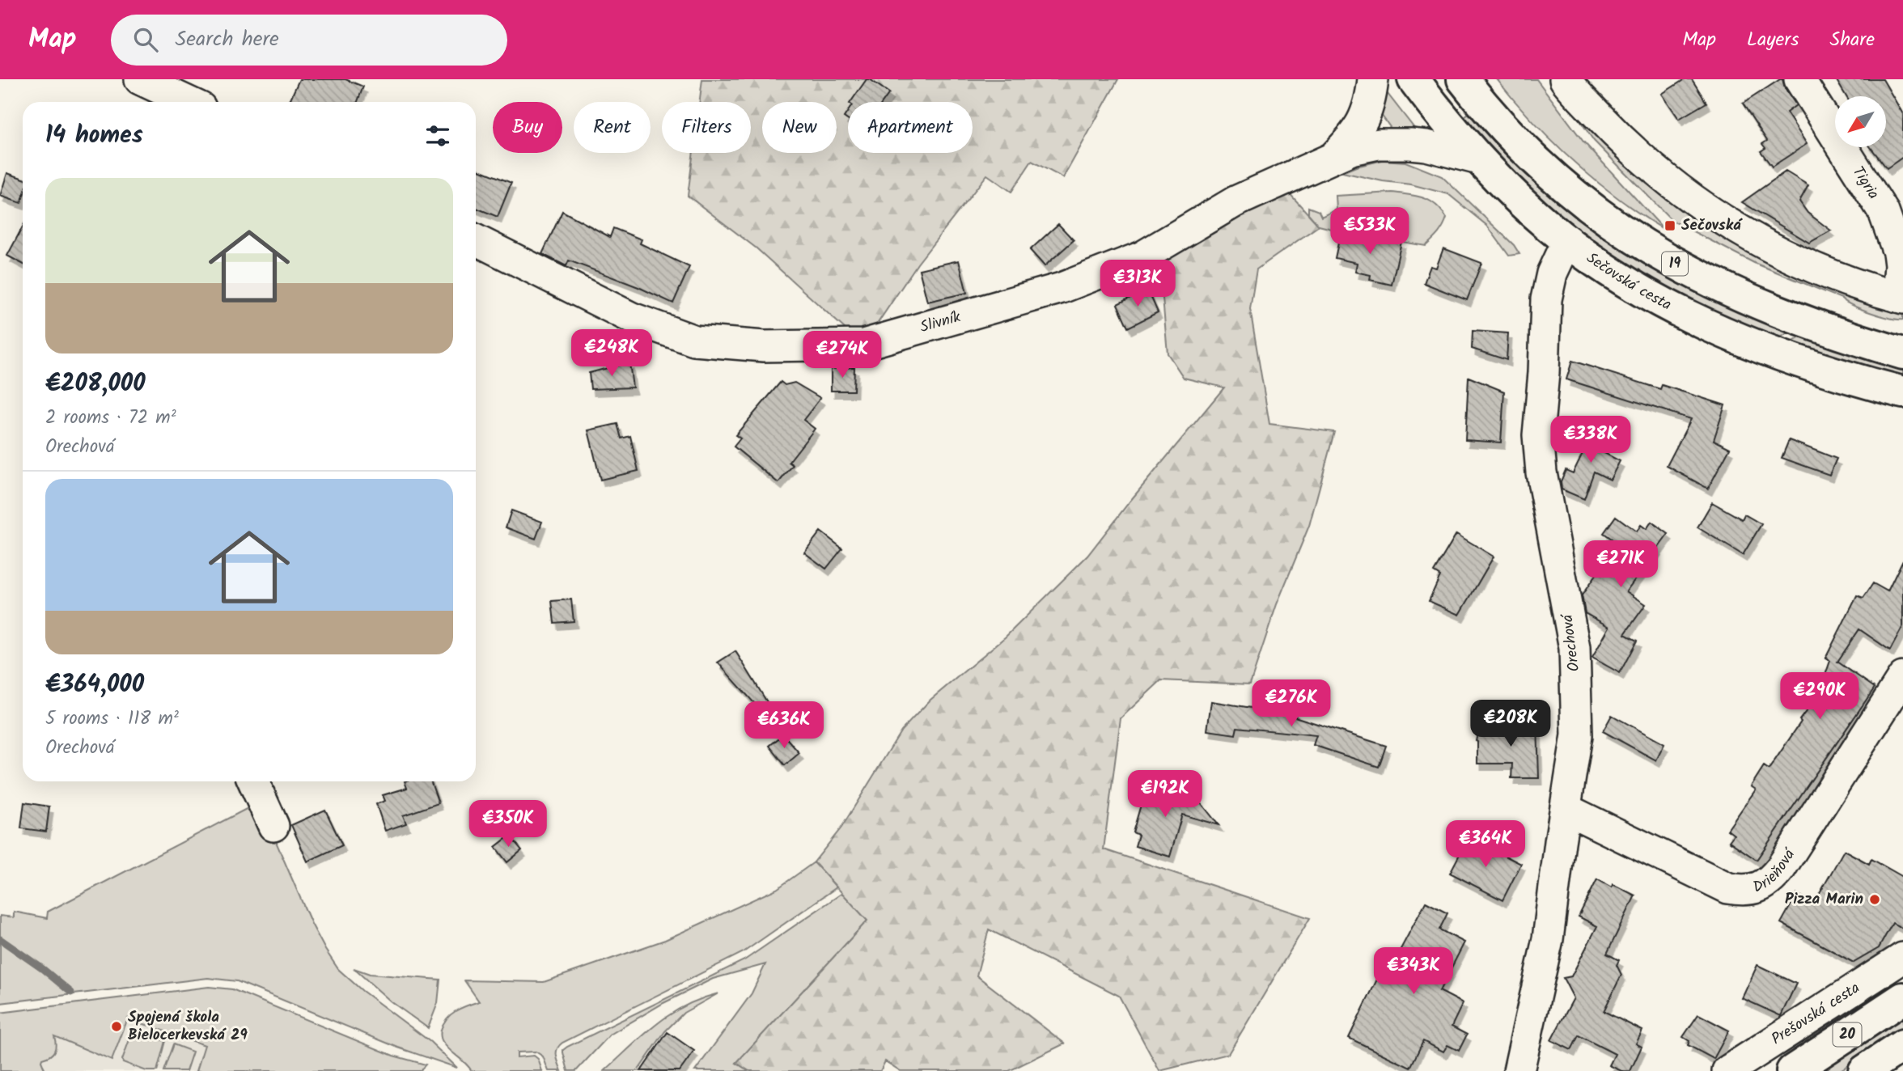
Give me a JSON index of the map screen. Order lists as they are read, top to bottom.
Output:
{
  "streets": {
    "main road": ["19", "Sečovská cesta", "20"],
    "street": [
      "Tigria",
      "Slivník",
      "Orechová",
      "Drieňová",
      "Prešovská cesta"
    ]
  },
  "crossings": [
    ["Sečovská cesta", "Slivník"],
    ["Sečovská cesta", "Orechová"],
    ["Orechová", "Drieňová"]
  ],
  "places": {
    "transit": ["Sečovská"],
    "other": ["Pizza Marin", "Spojená škola Bielocerkevská 29"]
  },
  "north": "bottom left",
  "page": {
    "header": "Map",
    "search": "Search here",
    "nav": ["Map", "Layers", "Share"],
    "chip": [
      "Buy",
      "Rent",
      "Filters",
      "New",
      "Apartment"
    ],
    "heading": "14 homes",
    "list": [
      {
        "name": "€208,000",
        "note": "2 rooms · 72 m² · Orechová"
      },
      {
        "name": "€364,000",
        "note": "5 rooms · 118 m² · Orechová"
      }
    ],
    "price": [
      "€533K",
      "€313K",
      "€248K",
      "€274K",
      "€338K",
      "€271K",
      "€290K",
      "€276K",
      "€208K",
      "€636K",
      "€192K",
      "€350K",
      "€364K",
      "€343K"
    ]
  }
}
